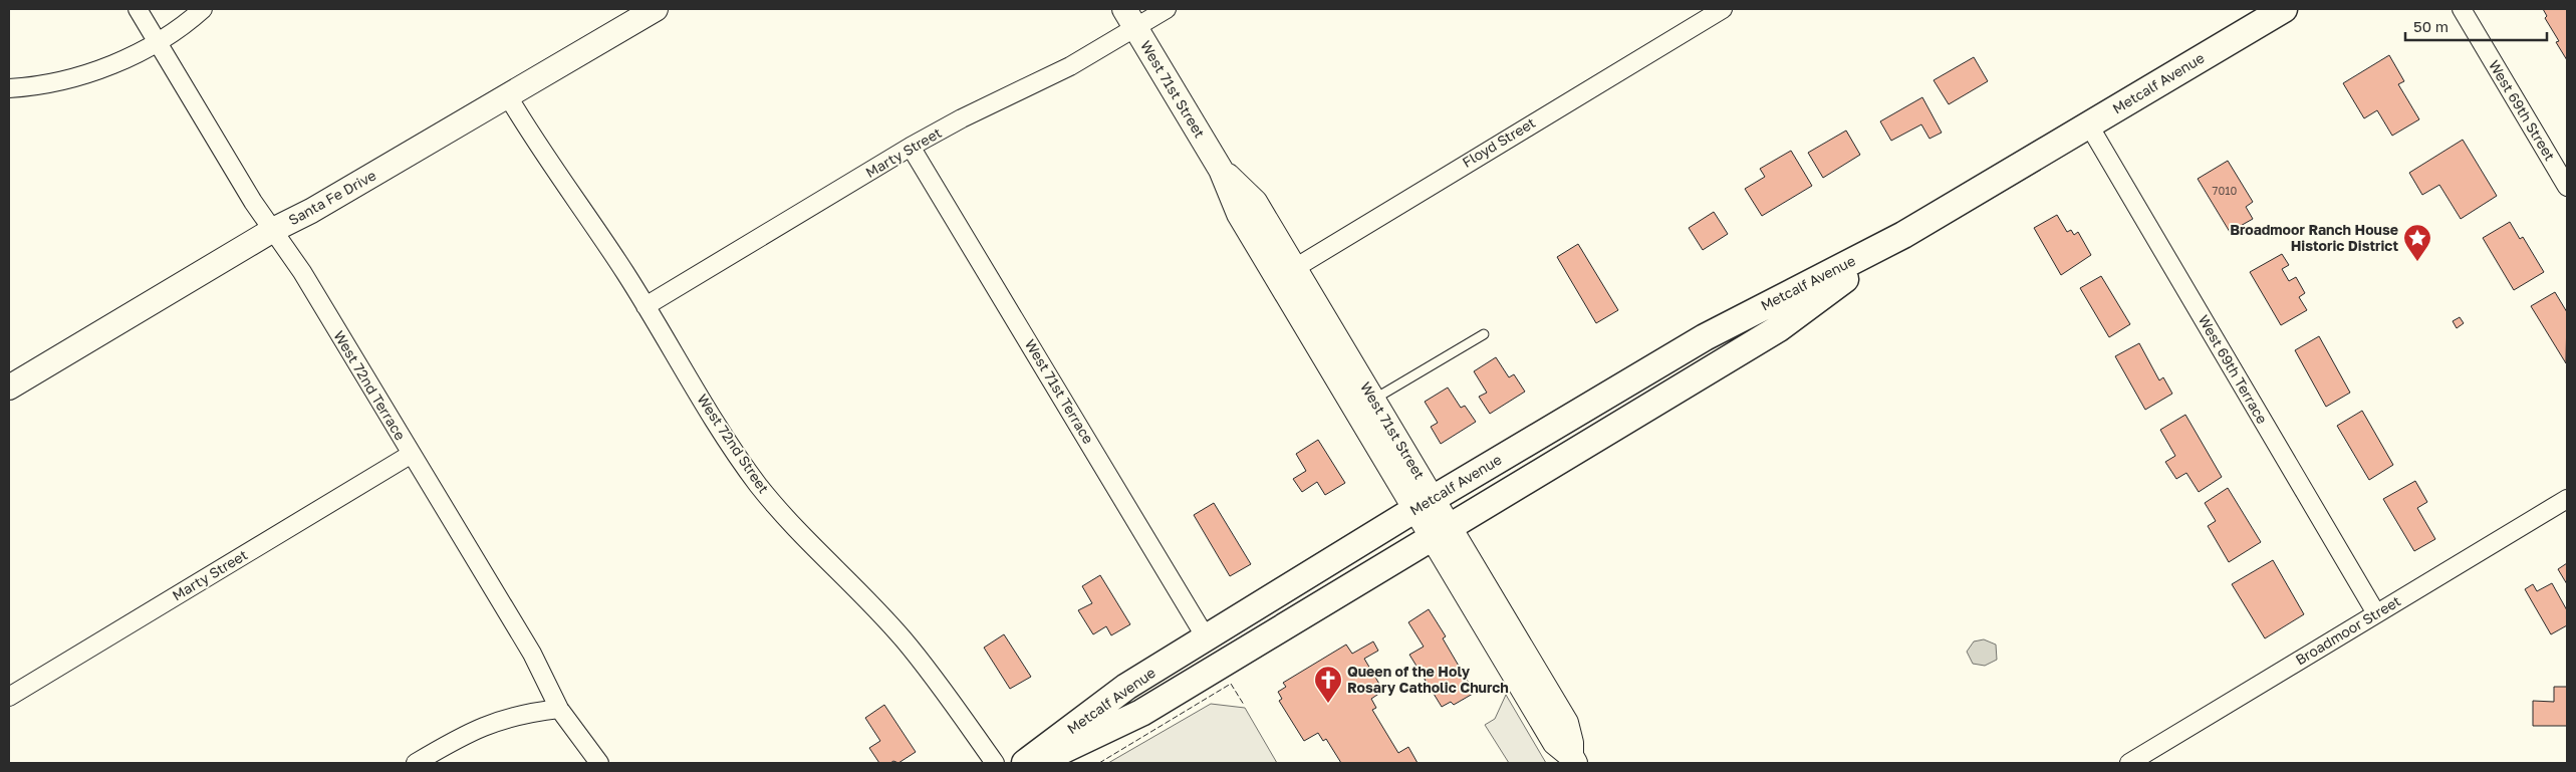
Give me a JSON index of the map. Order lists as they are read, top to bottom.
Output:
{
  "streets": {
    "main road": ["Metcalf Avenue"],
    "street": [
      "West 71st Street",
      "West 69th Street",
      "Floyd Street",
      "Marty Street",
      "Santa Fe Drive",
      "West 69th Terrace",
      "West 72nd Terrace",
      "West 71st Terrace",
      "West 72nd Street",
      "Broadmoor Street"
    ]
  },
  "crossings": [
    ["Metcalf Avenue", "West 71st Street"],
    ["Metcalf Avenue", "West 69th Terrace"],
    ["Metcalf Avenue", "West 71st Terrace"],
    ["West 71st Street", "Floyd Street"],
    ["West 71st Street", "Marty Street"],
    ["Marty Street", "West 72nd Terrace"],
    ["Marty Street", "West 71st Terrace"],
    ["Marty Street", "West 72nd Street"],
    ["Santa Fe Drive", "West 72nd Terrace"],
    ["Santa Fe Drive", "West 72nd Street"],
    ["West 69th Terrace", "Broadmoor Street"]
  ],
  "places": {
    "place": ["Broadmoor Ranch House Historic District"],
    "church": ["Queen of the Holy Rosary Catholic Church"]
  },
  "house_numbers": ["7010"],
  "scale_bar": "50 m"
}
